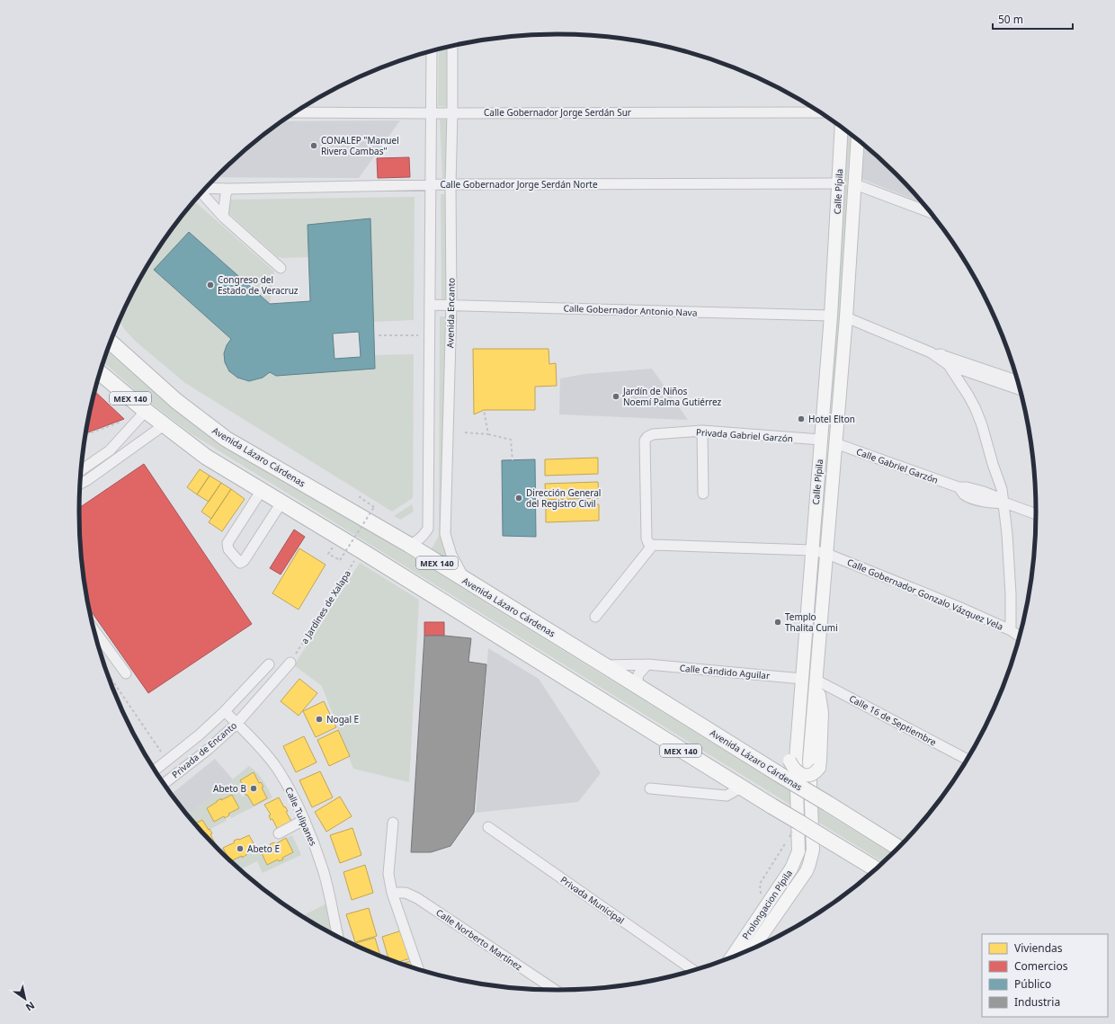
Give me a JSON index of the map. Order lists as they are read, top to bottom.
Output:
{
  "streets": {
    "highway": ["MEX 140", "Avenida Lázaro Cárdenas"],
    "main road": ["Calle Pípila", "Prolongacion Pípila"],
    "street": [
      "Calle Gobernador Jorge Serdán Sur",
      "Calle Gobernador Jorge Serdán Norte",
      "Calle Gobernador Antonio Nava",
      "Avenida Encanto",
      "Privada Gabriel Garzón",
      "Calle Gabriel Garzón",
      "Calle Gobernador Gonzalo Vázquez Vela",
      "Calle Cándido Aguilar",
      "Calle 16 de Septiembre",
      "Privada de Encanto",
      "Calle Tulipanes",
      "Privada Municipal",
      "Calle Norberto Martínez"
    ],
    "path": ["a Jardines de Xalapa"]
  },
  "crossings": [
    ["Calle Gobernador Jorge Serdán Sur", "Avenida Encanto"],
    ["Calle Gobernador Jorge Serdán Norte", "Calle Pípila"],
    ["Calle Gobernador Jorge Serdán Norte", "Avenida Encanto"],
    ["Calle Pípila", "Calle Gobernador Antonio Nava"],
    ["Calle Pípila", "Privada Gabriel Garzón"],
    ["Calle Pípila", "Calle Gabriel Garzón"],
    ["Calle Pípila", "Calle Gobernador Gonzalo Vázquez Vela"],
    ["Calle Pípila", "Calle Cándido Aguilar"],
    ["Calle Pípila", "Calle 16 de Septiembre"],
    ["Calle Pípila", "Prolongacion Pípila"],
    ["Calle Gobernador Antonio Nava", "Avenida Encanto"],
    ["Avenida Encanto", "Avenida Lázaro Cárdenas"],
    ["MEX 140", "a Jardines de Xalapa"],
    ["Privada Gabriel Garzón", "Calle Gobernador Gonzalo Vázquez Vela"],
    ["Avenida Lázaro Cárdenas", "Calle Cándido Aguilar"],
    ["a Jardines de Xalapa", "Privada de Encanto"],
    ["Privada de Encanto", "Calle Tulipanes"]
  ],
  "places": [
    "CONALEP \"Manuel Rivera Cambas\"",
    "Congreso del Estado de Veracruz",
    "Jardín de Niños Noemí Palma Gutiérrez",
    "Hotel Elton",
    "Dirección General del Registro Civil",
    "Templo Thalita Cumi",
    "Nogal E",
    "Abeto B",
    "Abeto E"
  ],
  "legend": [
    "Viviendas",
    "Comercios",
    "Público",
    "Industria"
  ],
  "scale_bar": "50 m",
  "north": "bottom right"
}
